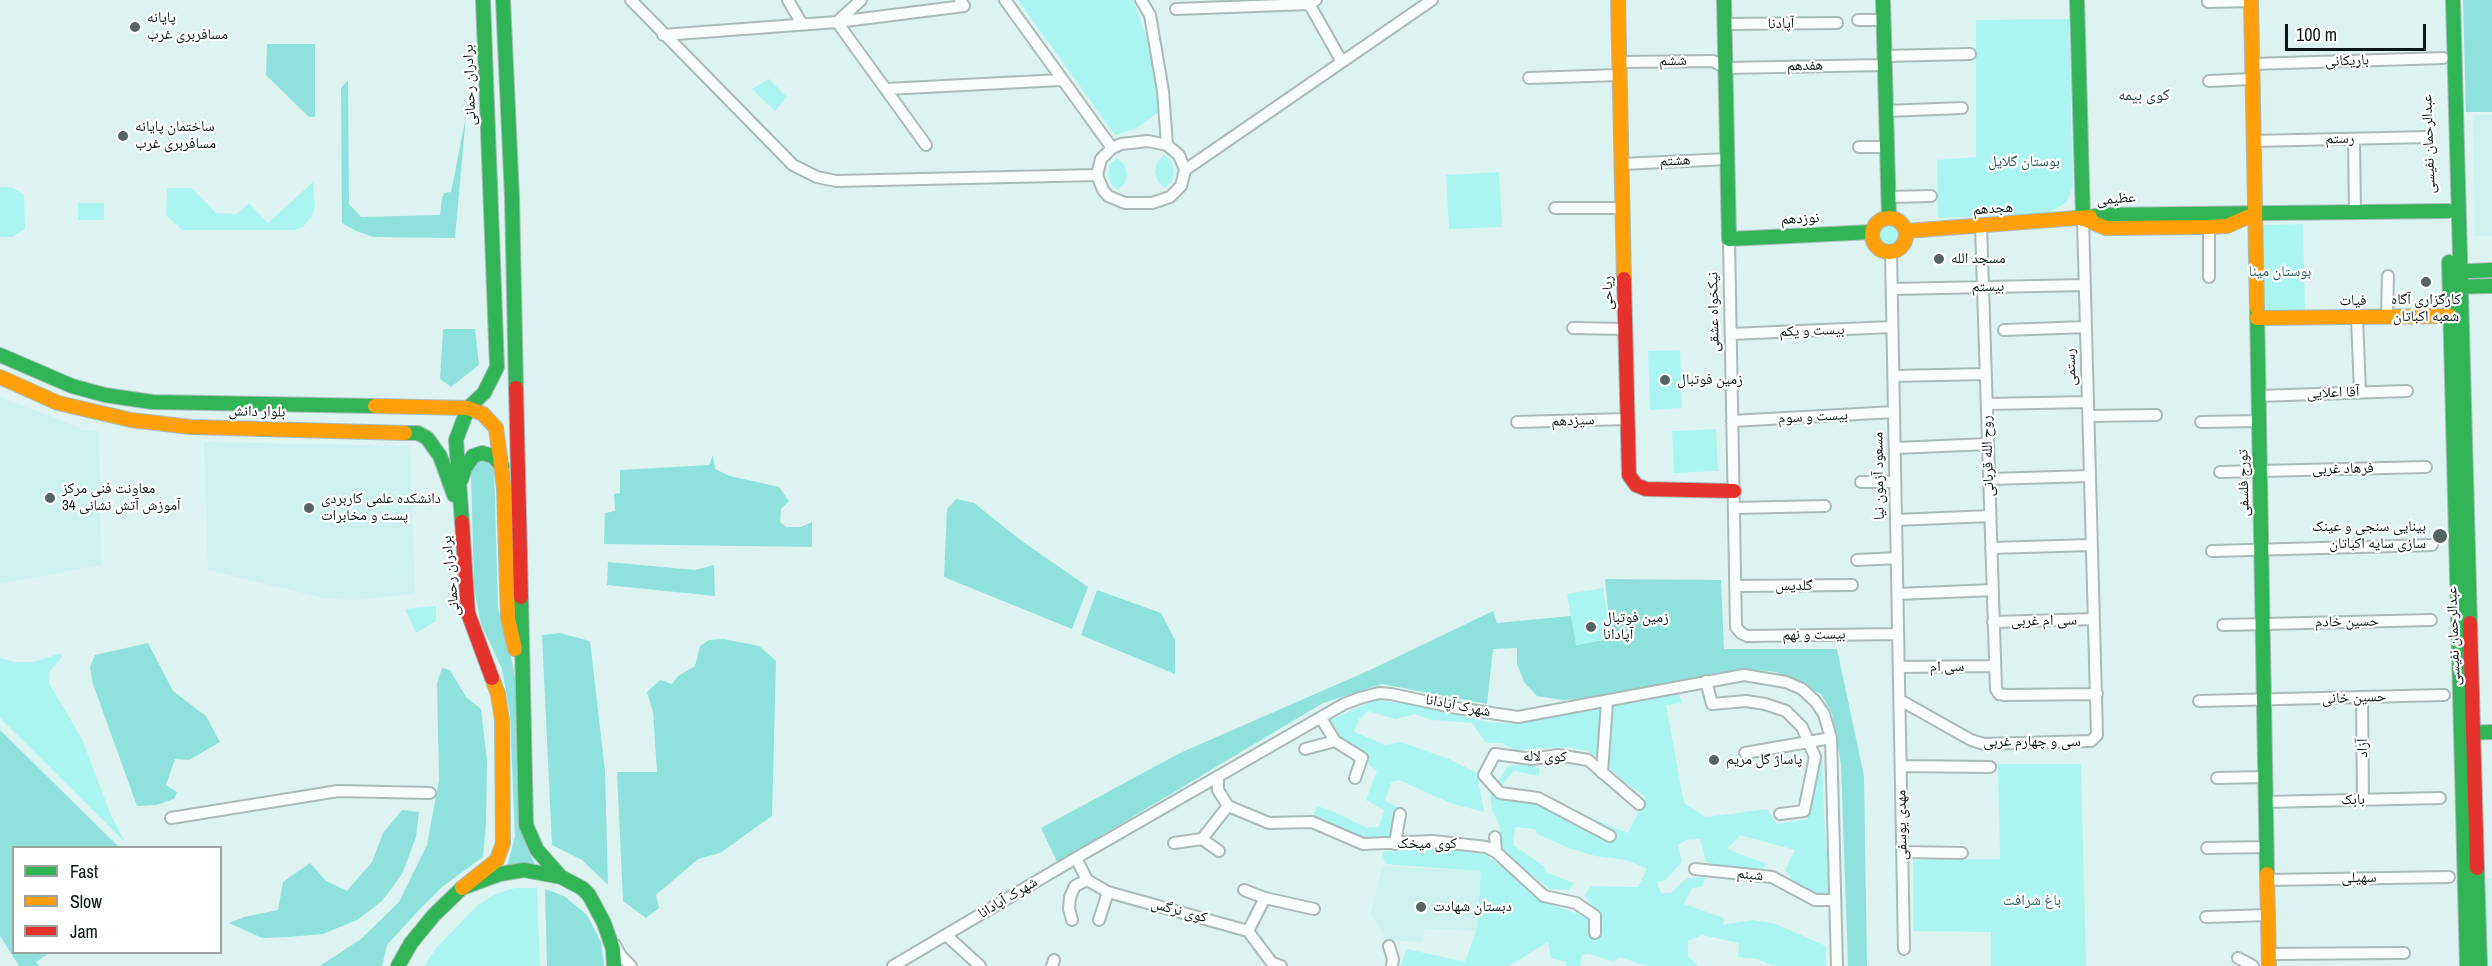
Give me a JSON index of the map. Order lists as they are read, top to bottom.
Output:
{
  "streets": {
    "main road": [
      "برادران رحمانی",
      "عبدالرحمان نفیسی",
      "عظیمی",
      "هجدهم",
      "نوزدهم",
      "ریاحی",
      "فیات",
      "نیکخواه عشقی",
      "رستمی",
      "بلوار دانش",
      "تورج فلسفی"
    ],
    "street": [
      "آپادنا",
      "ششم",
      "باریکانی",
      "هفدهم",
      "رستم",
      "هشتم",
      "بیستم",
      "بیست و یکم",
      "آقا اعلایی",
      "بیست و سوم",
      "سیزدهم",
      "روح الله قربانی",
      "فرهاد غربی",
      "مسعود آزمون نیا",
      "گلدیس",
      "سی ام غربی",
      "حسین خادم",
      "بیست و نهم",
      "سی ام",
      "حسین خانی",
      "شهرک آپادانا",
      "سی و چهارم غربی",
      "آزاد",
      "کوی لاله",
      "بابک",
      "مهدی یوسفی",
      "کوی میخک",
      "شبنم",
      "سهیلی",
      "کوی نرگس"
    ]
  },
  "crossings": [
    ["آپادنا", "نیکخواه عشقی"],
    ["ششم", "هفدهم"],
    ["ششم", "ریاحی"],
    ["ششم", "نیکخواه عشقی"],
    ["باریکانی", "عبدالرحمان نفیسی"],
    ["باریکانی", "تورج فلسفی"],
    ["هفدهم", "نیکخواه عشقی"],
    ["برادران رحمانی", "بلوار دانش"],
    ["رستم", "تورج فلسفی"],
    ["عبدالرحمان نفیسی", "عظیمی"],
    ["عبدالرحمان نفیسی", "فیات"],
    ["هشتم", "ریاحی"],
    ["هشتم", "نیکخواه عشقی"],
    ["عظیمی", "هجدهم"],
    ["عظیمی", "رستمی"],
    ["عظیمی", "تورج فلسفی"],
    ["هجدهم", "نوزدهم"],
    ["هجدهم", "رستمی"],
    ["هجدهم", "روح الله قربانی"],
    ["هجدهم", "مسعود آزمون نیا"],
    ["نوزدهم", "نیکخواه عشقی"],
    ["نوزدهم", "مسعود آزمون نیا"],
    ["بیستم", "رستمی"],
    ["بیستم", "روح الله قربانی"],
    ["بیستم", "مسعود آزمون نیا"],
    ["ریاحی", "نیکخواه عشقی"],
    ["ریاحی", "سیزدهم"],
    ["فیات", "تورج فلسفی"],
    ["نیکخواه عشقی", "بیست و یکم"],
    ["نیکخواه عشقی", "بیست و سوم"],
    ["نیکخواه عشقی", "گلدیس"],
    ["نیکخواه عشقی", "بیست و نهم"],
    ["بیست و یکم", "مسعود آزمون نیا"],
    ["رستمی", "روح الله قربانی"],
    ["رستمی", "سی ام غربی"],
    ["رستمی", "سی و چهارم غربی"],
    ["آقا اعلایی", "تورج فلسفی"],
    ["بیست و سوم", "مسعود آزمون نیا"],
    ["روح الله قربانی", "سی ام غربی"],
    ["روح الله قربانی", "سی ام"],
    ["فرهاد غربی", "تورج فلسفی"],
    ["مسعود آزمون نیا", "بیست و نهم"],
    ["مسعود آزمون نیا", "سی ام"],
    ["مسعود آزمون نیا", "سی و چهارم غربی"],
    ["مسعود آزمون نیا", "مهدی یوسفی"],
    ["تورج فلسفی", "حسین خادم"],
    ["تورج فلسفی", "حسین خانی"],
    ["تورج فلسفی", "بابک"],
    ["تورج فلسفی", "سهیلی"],
    ["حسین خانی", "آزاد"],
    ["شهرک آپادانا", "شبنم"],
    ["سی و چهارم غربی", "مهدی یوسفی"],
    ["آزاد", "بابک"]
  ],
  "districts": ["کوی بیمه"],
  "parks": ["بوستان گلایل", "بوستان مینا", "باغ شرافت"],
  "places": [
    "پایانه مسافربری غرب",
    "ساختمان پایانه مسافربری غرب",
    "مسجد الله",
    "کارگزاری آگاه شعبه اکباتان",
    "زمین فوتبال",
    "معاونت فنی مرکز آموزش آتش نشانی 34",
    "دانشکده علمی کاربردی پست و مخابرات",
    "بینایی سنجی و عینک سازی سایه اکباتان",
    "زمین فوتبال آپادانا",
    "پاساژ گل مریم",
    "دبستان شهادت"
  ],
  "legend": ["Fast", "Slow", "Jam"],
  "scale_bar": "100 m"
}
